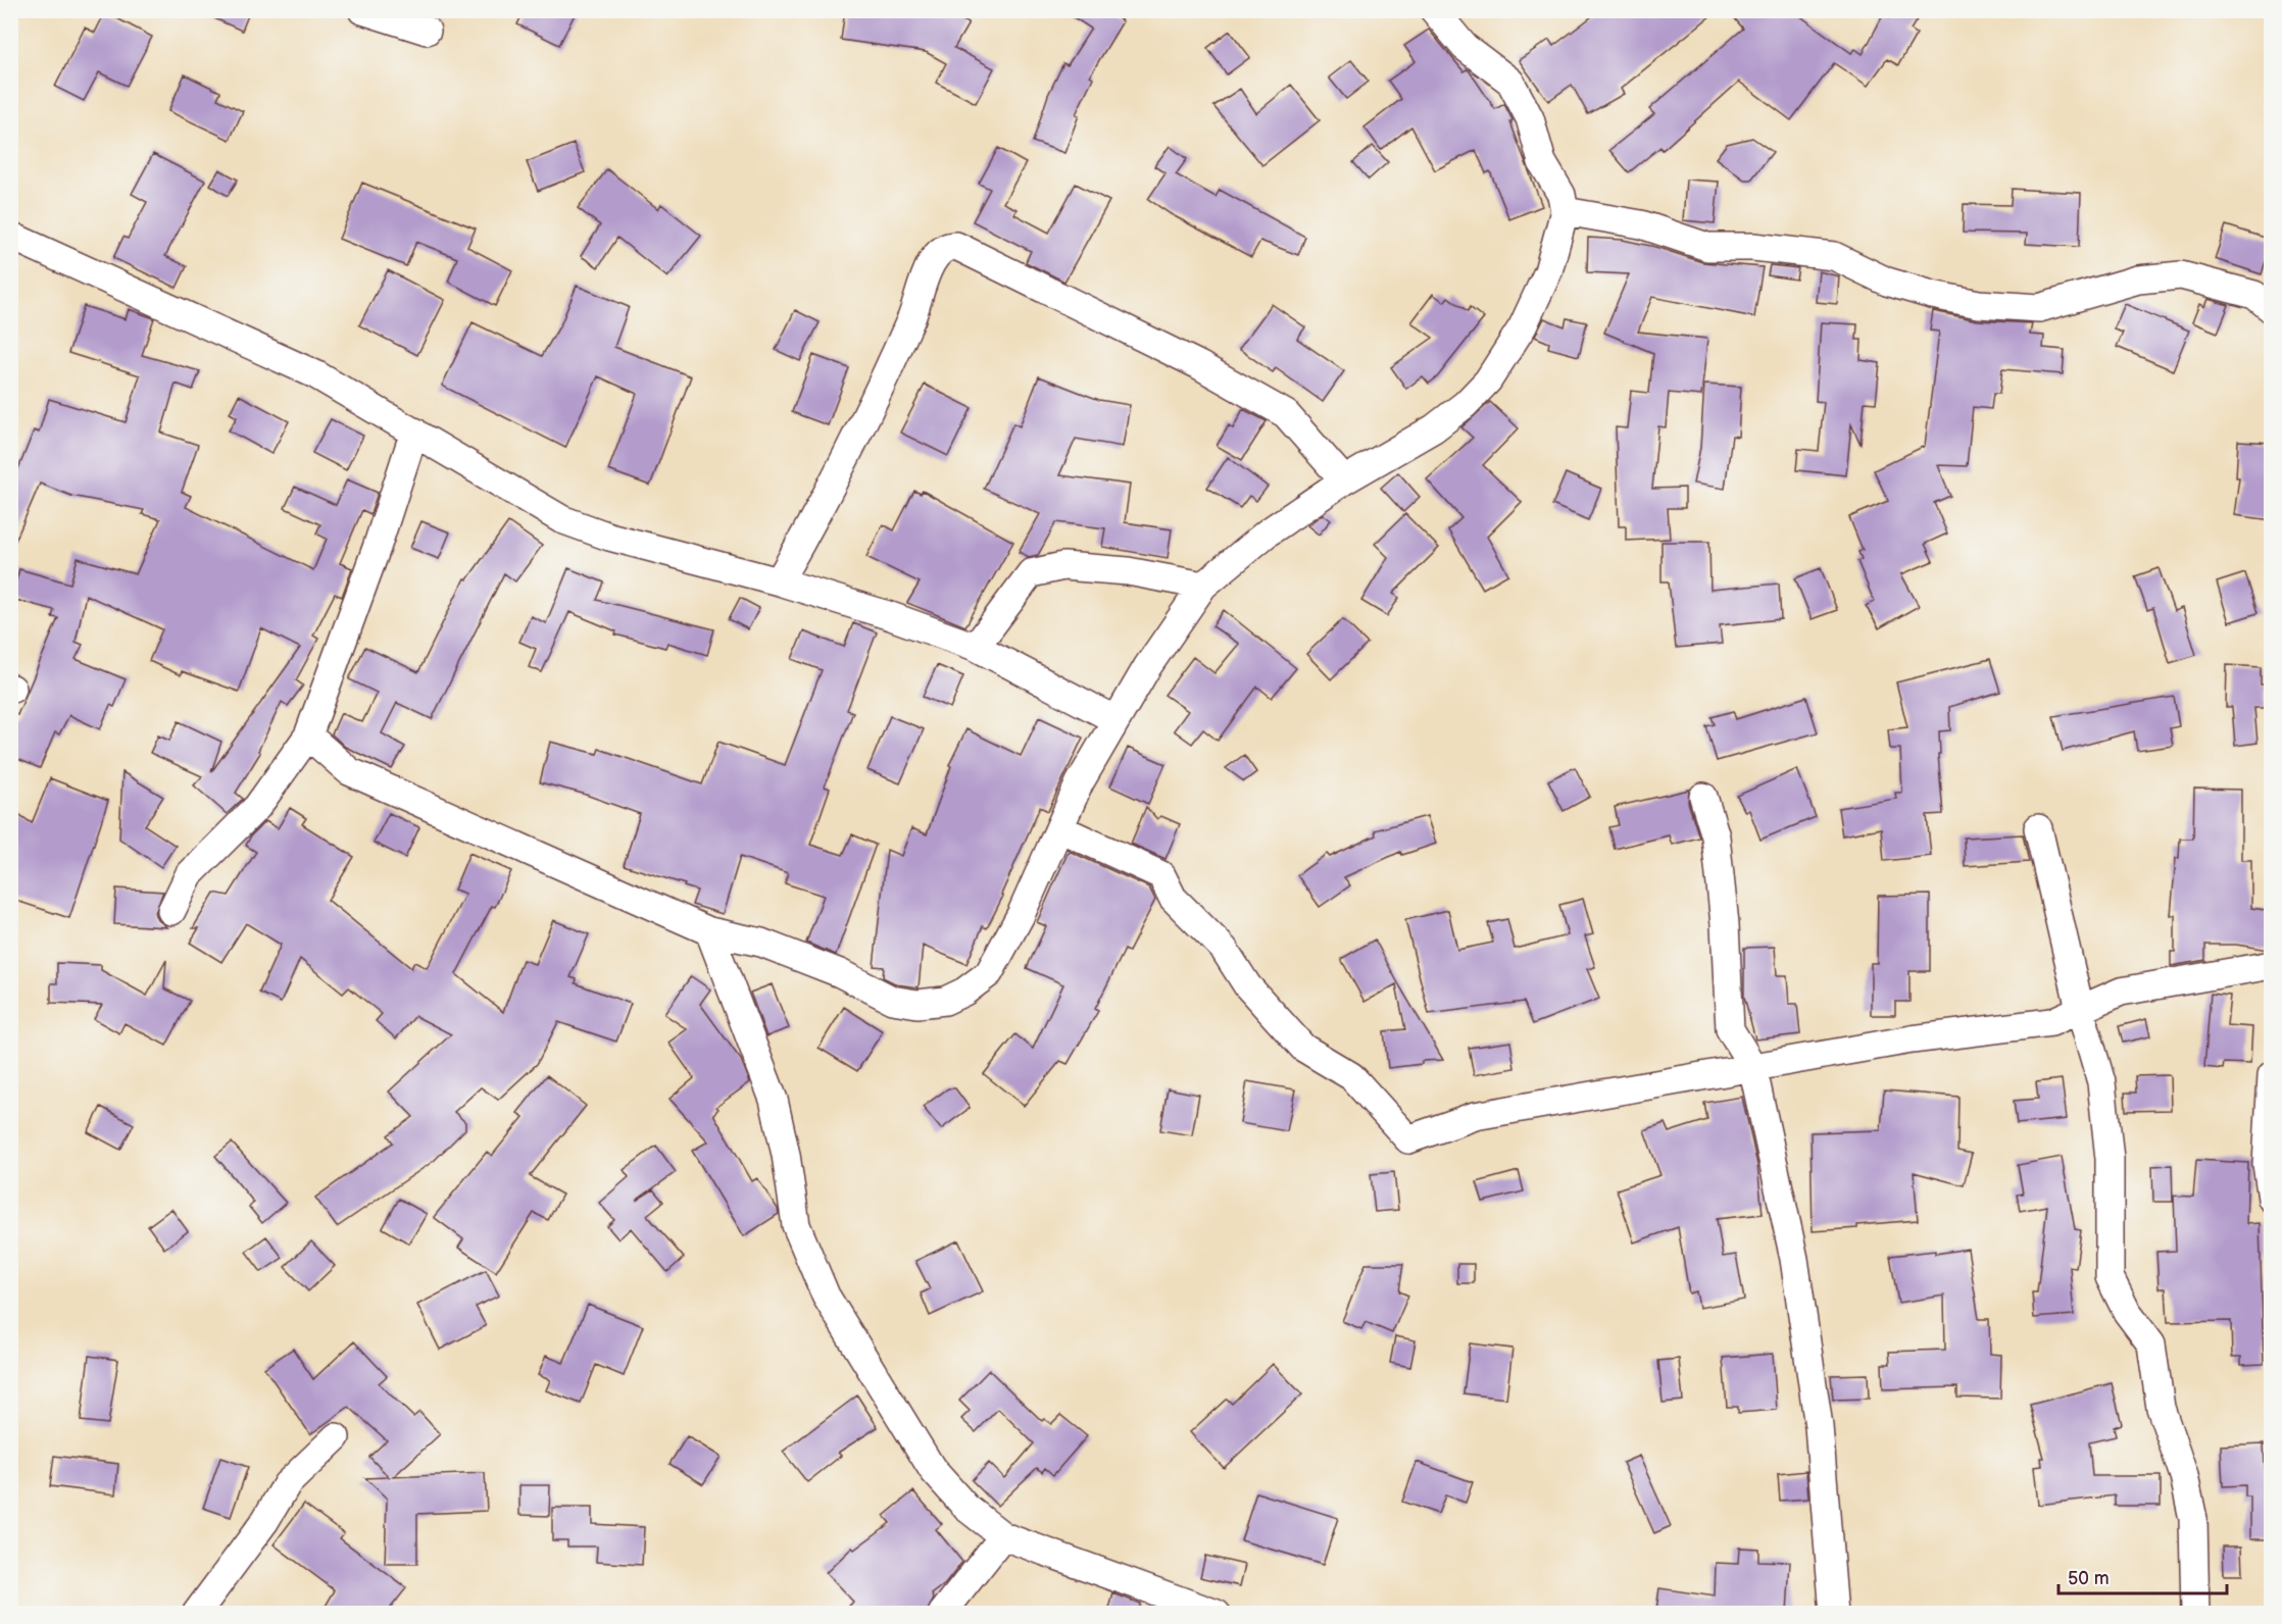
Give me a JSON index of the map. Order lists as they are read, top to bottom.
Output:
{
  "scale_bar": "50 m"
}
